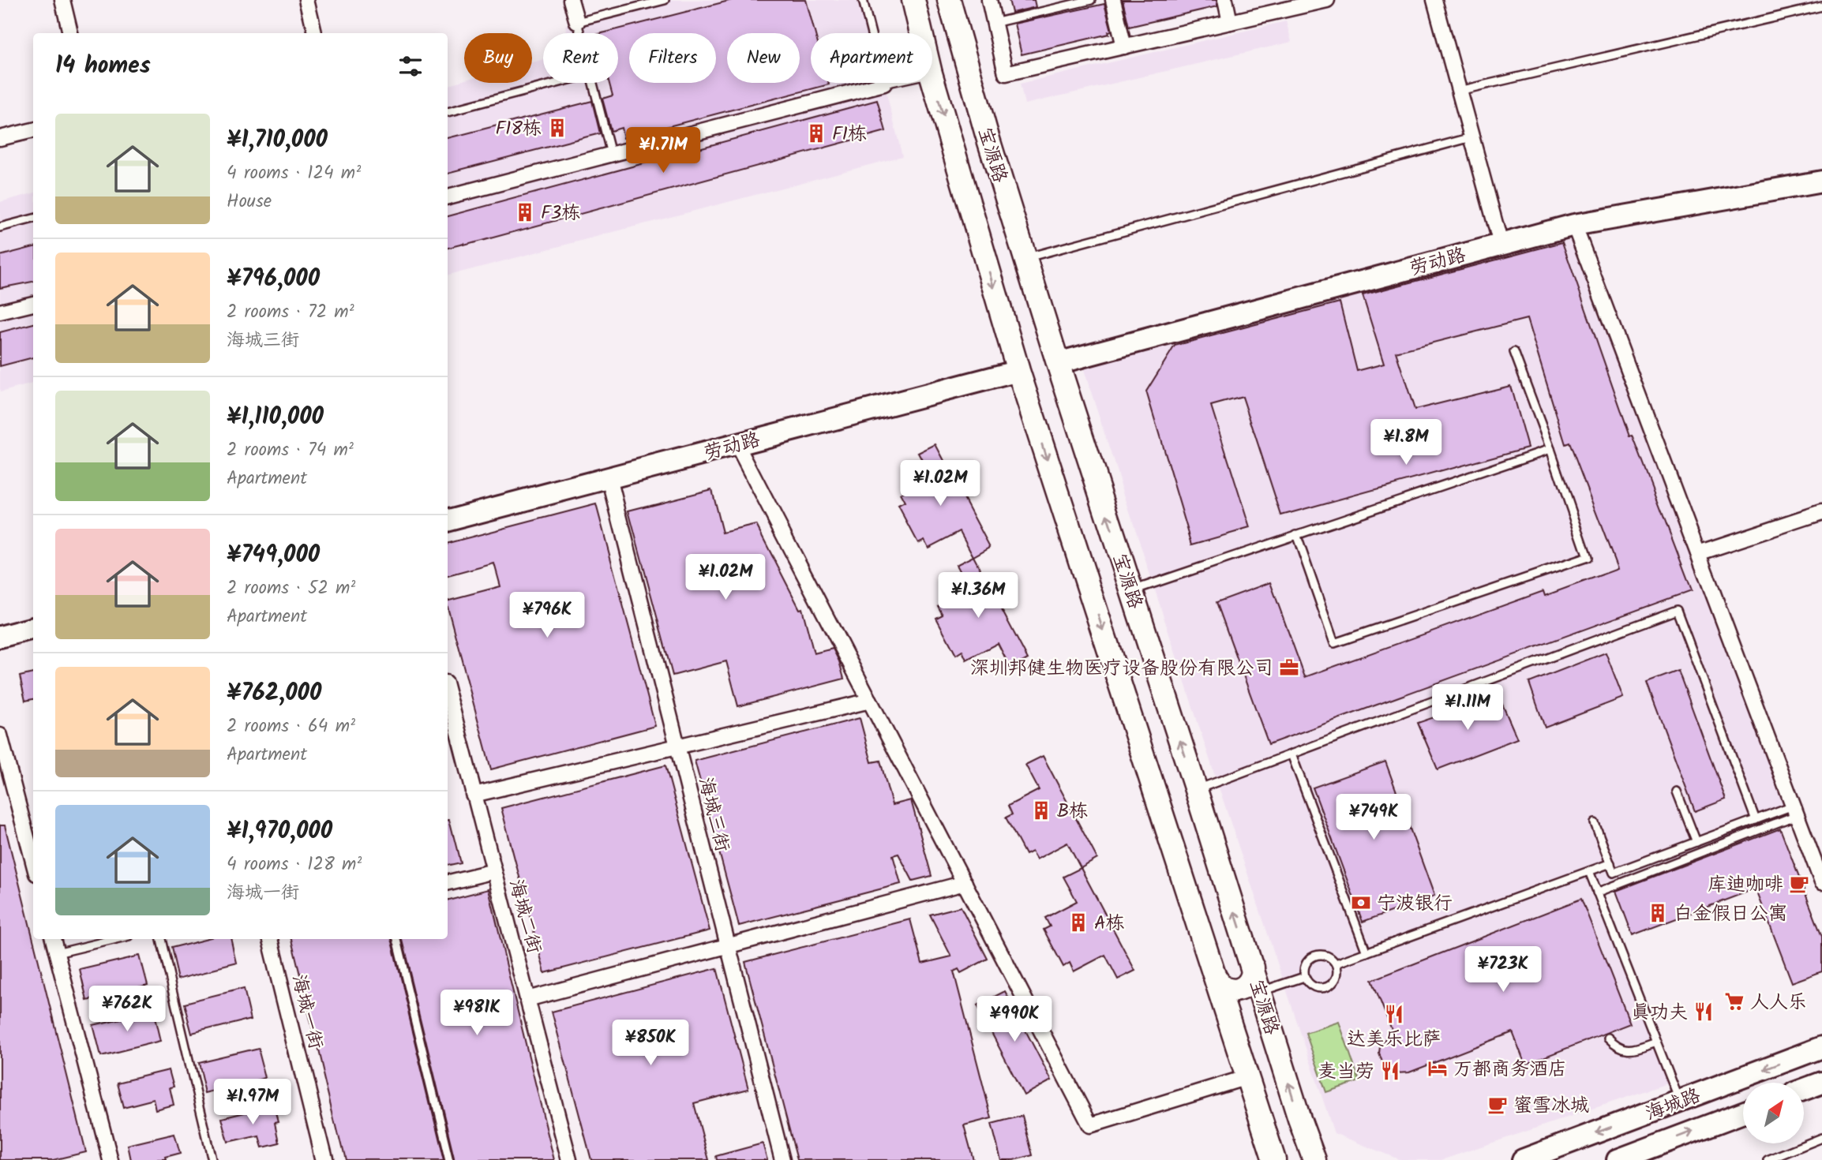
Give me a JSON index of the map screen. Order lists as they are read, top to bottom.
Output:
{
  "streets": {
    "main road": ["宝源路"],
    "street": [
      "劳动路",
      "海城三街",
      "海城二街",
      "海城一街",
      "海城路"
    ]
  },
  "crossings": [
    ["宝源路", "劳动路"],
    ["劳动路", "海城三街"]
  ],
  "places": {
    "building": [
      "F18栋",
      "F1栋",
      "F3栋",
      "B栋",
      "白金假日公寓",
      "A栋"
    ],
    "office": ["深圳邦健生物医疗设备股份有限公司"],
    "cafe": ["库迪咖啡", "蜜雪冰城"],
    "bank": ["宁波银行"],
    "supermarket": ["人人乐"],
    "restaurant": ["真功夫", "达美乐比萨", "麦当劳"],
    "hotel": ["万都商务酒店"]
  },
  "north": "top right",
  "page": {
    "chip": [
      "Buy",
      "Rent",
      "Filters",
      "New",
      "Apartment"
    ],
    "heading": "14 homes",
    "list": [
      {
        "name": "¥1,710,000",
        "note": "4 rooms · 124 m² · House"
      },
      {
        "name": "¥796,000",
        "note": "2 rooms · 72 m² · 海城三街"
      },
      {
        "name": "¥1,110,000",
        "note": "2 rooms · 74 m² · Apartment"
      },
      {
        "name": "¥749,000",
        "note": "2 rooms · 52 m² · Apartment"
      },
      {
        "name": "¥762,000",
        "note": "2 rooms · 64 m² · Apartment"
      },
      {
        "name": "¥1,970,000",
        "note": "4 rooms · 128 m² · 海城一街"
      }
    ],
    "price": [
      "¥1.71M",
      "¥1.8M",
      "¥1.02M",
      "¥1.02M",
      "¥1.36M",
      "¥796K",
      "¥1.11M",
      "¥749K",
      "¥723K",
      "¥762K",
      "¥981K",
      "¥990K",
      "¥850K",
      "¥1.97M"
    ]
  }
}
